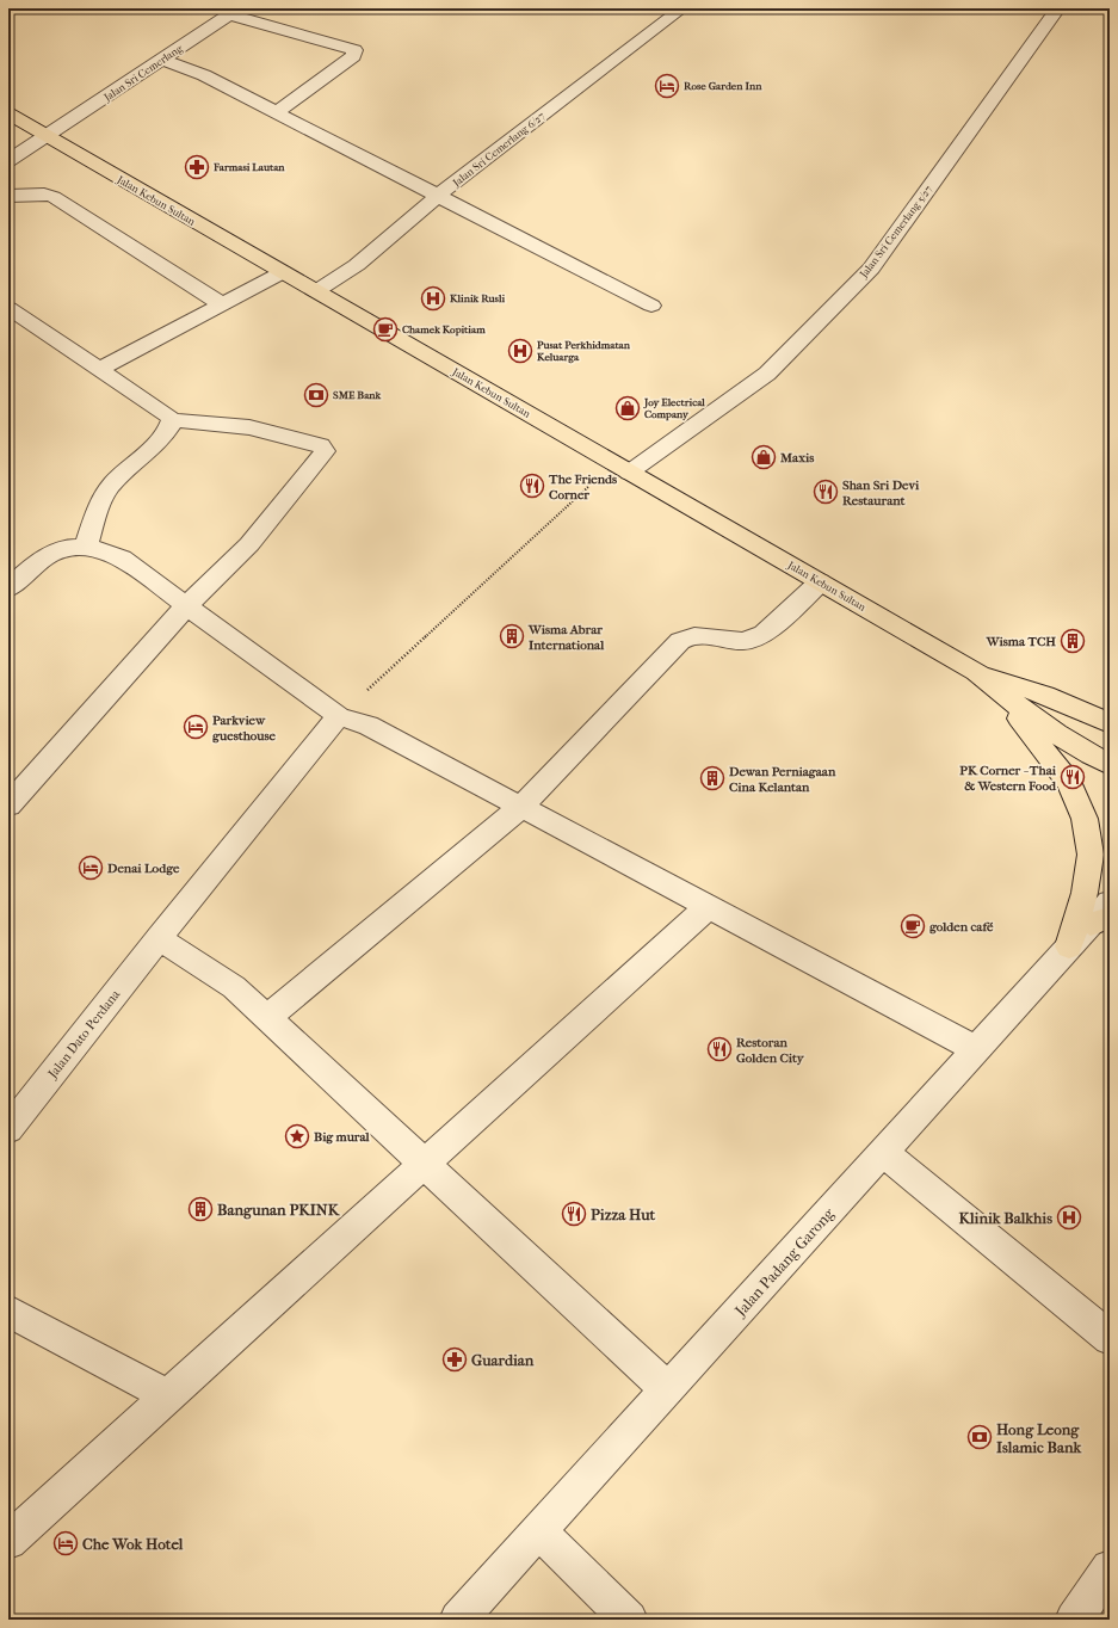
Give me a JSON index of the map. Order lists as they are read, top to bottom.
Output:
{
  "streets": {
    "main road": ["Jalan Kebun Sultan"],
    "street": [
      "Jalan Sri Cemerlang",
      "Jalan Sri Cemerlang 6/27",
      "Jalan Sri Cemerlang 5/27",
      "Jalan Dato Perdana",
      "Jalan Padang Garong"
    ]
  },
  "crossings": [
    ["Jalan Sri Cemerlang", "Jalan Kebun Sultan"],
    ["Jalan Sri Cemerlang 6/27", "Jalan Kebun Sultan"],
    ["Jalan Kebun Sultan", "Jalan Sri Cemerlang 5/27"]
  ],
  "places": {
    "hotel": [
      "Rose Garden Inn",
      "Parkview guesthouse",
      "Denai Lodge",
      "Che Wok Hotel"
    ],
    "pharmacy": ["Farmasi Lautan", "Guardian"],
    "hospital": ["Klinik Rusli", "Pusat Perkhidmatan Keluarga", "Klinik Balkhis"],
    "cafe": ["Chamek Kopitiam", "golden café"],
    "bank": ["SME Bank", "Hong Leong Islamic Bank"],
    "shop": ["Joy Electrical Company", "Maxis"],
    "restaurant": [
      "The Friends Corner",
      "Shan Sri Devi Restaurant",
      "PK Corner - Thai & Western Food",
      "Restoran Golden City",
      "Pizza Hut"
    ],
    "building": [
      "Wisma Abrar International",
      "Wisma TCH",
      "Dewan Perniagaan Cina Kelantan",
      "Bangunan PKINK"
    ],
    "place": ["Big mural"]
  }
}
